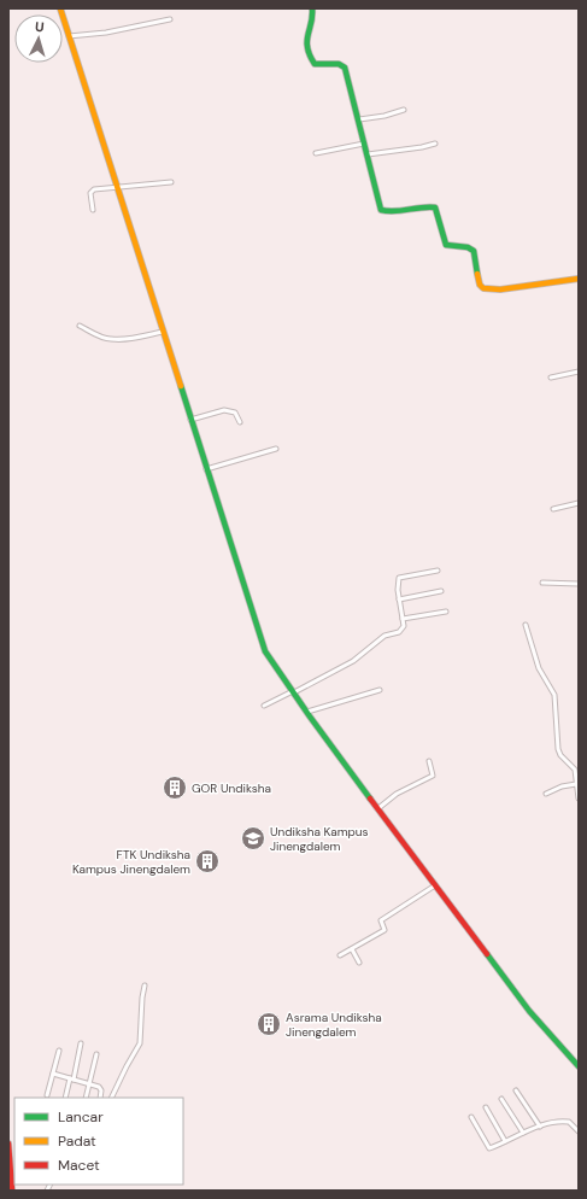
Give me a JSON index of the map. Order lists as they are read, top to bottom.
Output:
{
  "places": {
    "building": ["GOR Undiksha", "FTK Undiksha Kampus Jinengdalem", "Asrama Undiksha Jinengdalem"],
    "school or university": ["Undiksha Kampus Jinengdalem"]
  },
  "legend": ["Lancar", "Padat", "Macet"],
  "north": "top"
}
